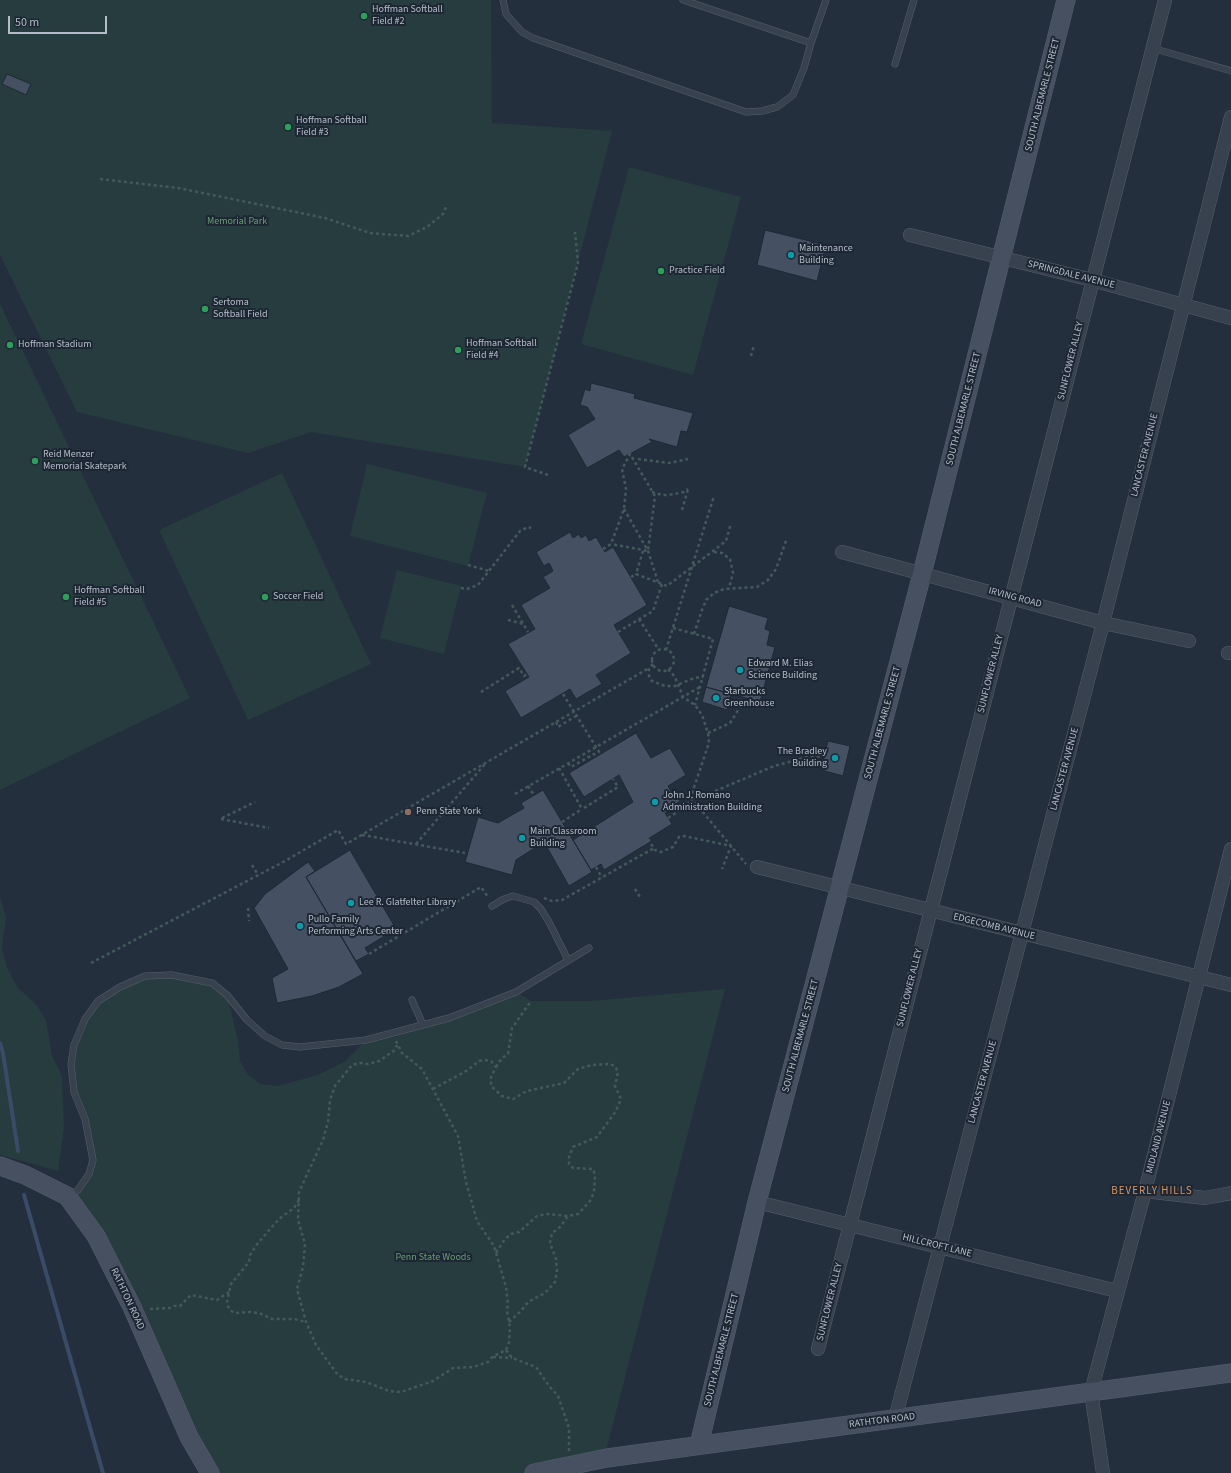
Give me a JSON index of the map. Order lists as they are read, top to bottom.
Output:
{
  "streets": {
    "street": [
      "SOUTH ALBEMARLE STREET",
      "SPRINGDALE AVENUE",
      "SUNFLOWER ALLEY",
      "LANCASTER AVENUE",
      "IRVING ROAD",
      "EDGECOMB AVENUE",
      "MIDLAND AVENUE",
      "HILLCROFT LANE",
      "RATHTON ROAD"
    ]
  },
  "crossings": [
    ["SOUTH ALBEMARLE STREET", "SPRINGDALE AVENUE"],
    ["SOUTH ALBEMARLE STREET", "IRVING ROAD"],
    ["SOUTH ALBEMARLE STREET", "EDGECOMB AVENUE"],
    ["SOUTH ALBEMARLE STREET", "HILLCROFT LANE"],
    ["SOUTH ALBEMARLE STREET", "RATHTON ROAD"],
    ["SPRINGDALE AVENUE", "SUNFLOWER ALLEY"],
    ["SPRINGDALE AVENUE", "LANCASTER AVENUE"],
    ["SUNFLOWER ALLEY", "IRVING ROAD"],
    ["SUNFLOWER ALLEY", "EDGECOMB AVENUE"],
    ["SUNFLOWER ALLEY", "HILLCROFT LANE"],
    ["LANCASTER AVENUE", "IRVING ROAD"],
    ["LANCASTER AVENUE", "EDGECOMB AVENUE"],
    ["LANCASTER AVENUE", "HILLCROFT LANE"],
    ["LANCASTER AVENUE", "RATHTON ROAD"],
    ["EDGECOMB AVENUE", "MIDLAND AVENUE"],
    ["MIDLAND AVENUE", "HILLCROFT LANE"],
    ["MIDLAND AVENUE", "RATHTON ROAD"]
  ],
  "districts": ["BEVERLY HILLS"],
  "parks": ["Memorial Park", "Penn State Woods"],
  "places": [
    "Hoffman Softball Field #2",
    "Hoffman Softball Field #3",
    "Maintenance Building",
    "Practice Field",
    "Sertoma Softball Field",
    "Hoffman Stadium",
    "Hoffman Softball Field #4",
    "Reid Menzer Memorial Skatepark",
    "Hoffman Softball Field #5",
    "Soccer Field",
    "Edward M. Elias Science Building",
    "Starbucks Greenhouse",
    "The Bradley Building",
    "John J. Romano Administration Building",
    "Penn State York",
    "Main Classroom Building",
    "Lee R. Glatfelter Library",
    "Pullo Family Performing Arts Center"
  ],
  "scale_bar": "50 m"
}
